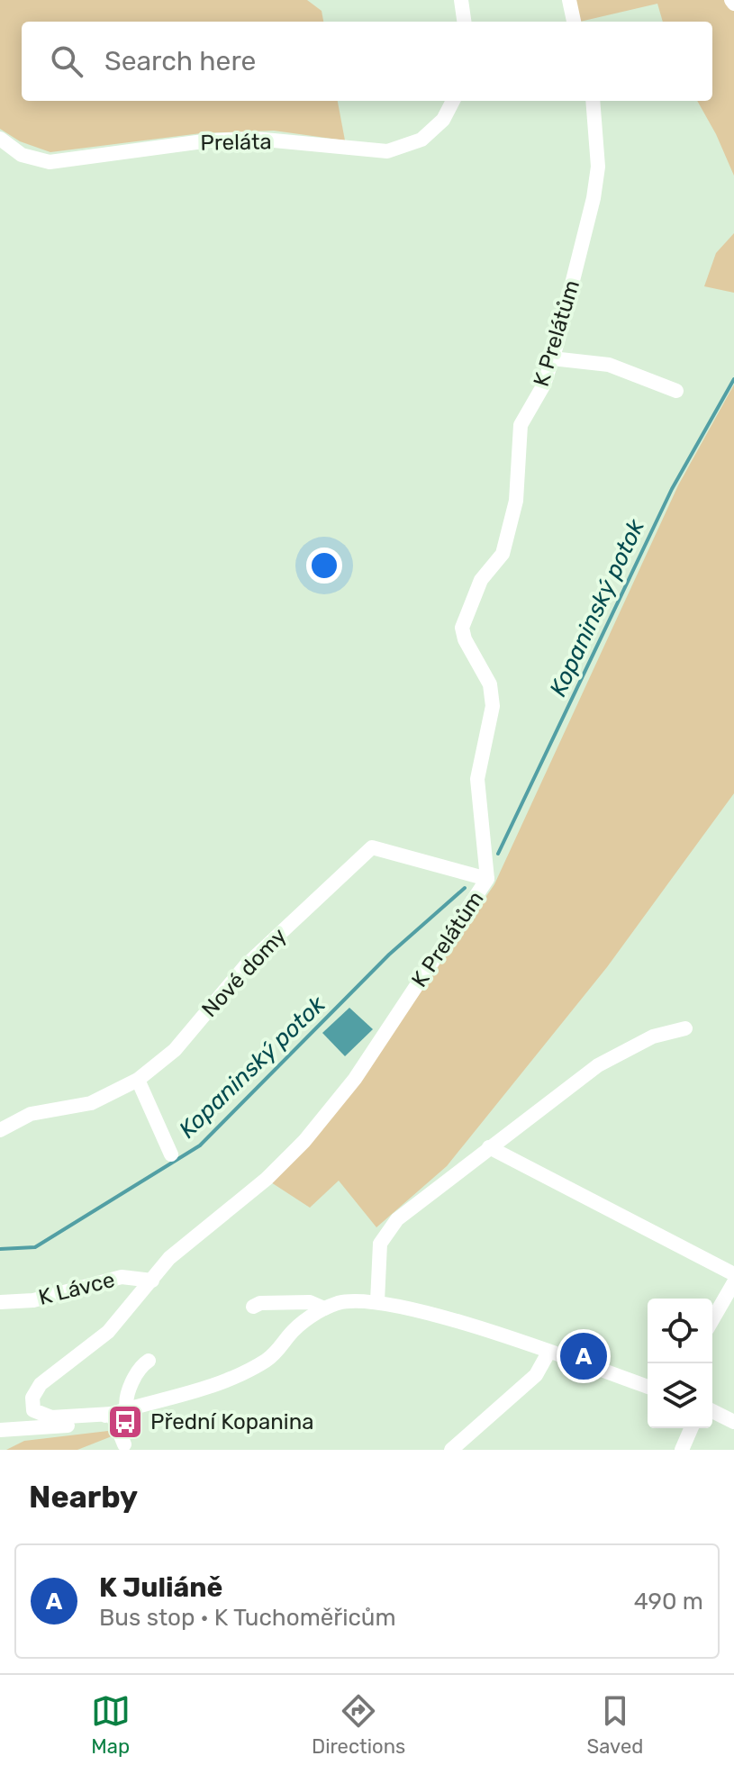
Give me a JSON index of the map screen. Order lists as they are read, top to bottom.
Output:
{
  "streets": {
    "street": [
      "Preláta",
      "K Prelátům",
      "Nové domy",
      "K Lávce"
    ]
  },
  "crossings": [
    ["K Prelátům", "Nové domy"],
    ["K Prelátům", "K Lávce"]
  ],
  "water": ["Kopaninský potok"],
  "places": {
    "bus stop": ["Přední Kopanina"]
  },
  "page": {
    "search": "Search here",
    "pins": "A",
    "heading": "Nearby",
    "list": [
      {
        "mark": "A",
        "name": "K Juliáně",
        "note": "Bus stop · K Tuchoměřicům",
        "value": "490 m"
      }
    ],
    "nav": ["Map", "Directions", "Saved"]
  }
}
